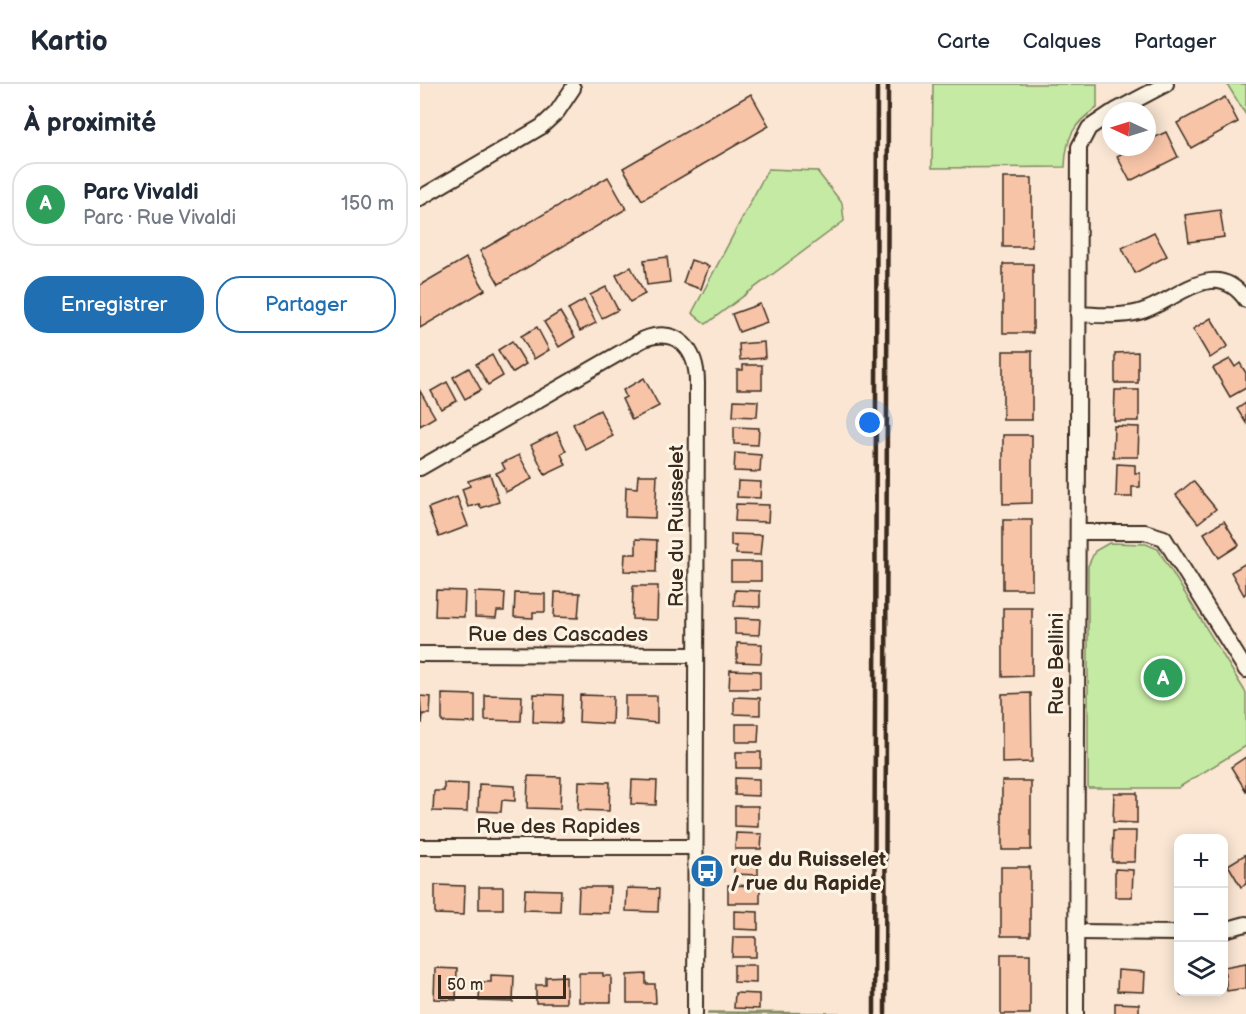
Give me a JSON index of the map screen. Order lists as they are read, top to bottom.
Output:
{
  "streets": {
    "street": [
      "Rue du Ruisselet",
      "Rue des Cascades",
      "Rue Bellini",
      "Rue des Rapides"
    ]
  },
  "crossings": [
    ["Rue du Ruisselet", "Rue des Cascades"],
    ["Rue du Ruisselet", "Rue des Rapides"]
  ],
  "places": {
    "bus stop": ["rue du Ruisselet / rue du Rapide"]
  },
  "scale_bar": "50 m",
  "north": "left",
  "page": {
    "header": "Kartio",
    "nav": ["Carte", "Calques", "Partager"],
    "heading": "À proximité",
    "list": [
      {
        "mark": "A",
        "name": "Parc Vivaldi",
        "note": "Parc · Rue Vivaldi",
        "value": "150 m"
      }
    ],
    "buttons": ["Enregistrer", "Partager"],
    "pins": "A",
    "map_buttons": ["+", "−"],
    "scale": "50 m"
  }
}
